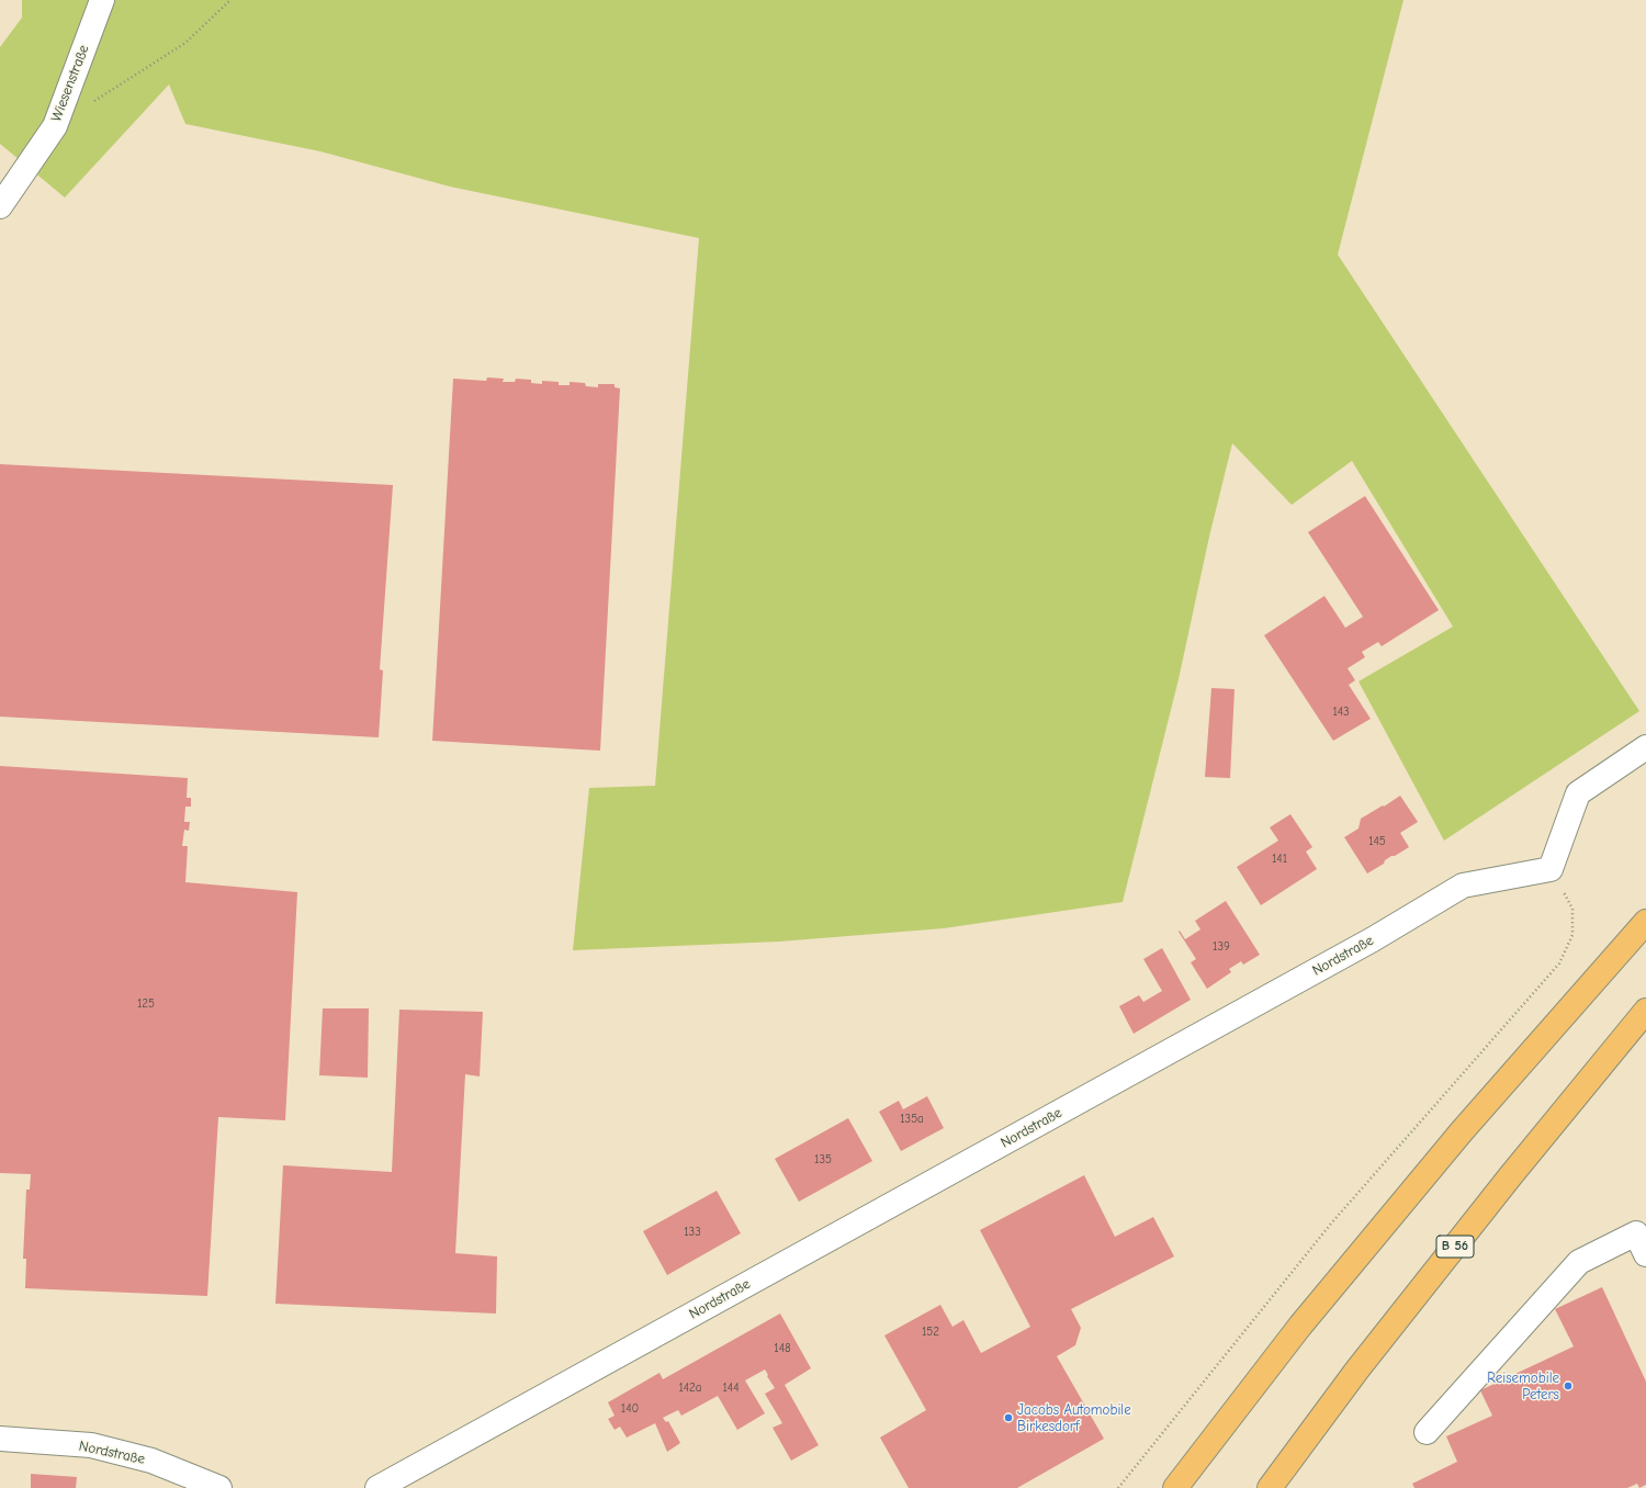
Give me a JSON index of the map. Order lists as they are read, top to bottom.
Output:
{
  "streets": {
    "main road": ["B 56"],
    "street": ["Wiesenstraße", "Nordstraße"]
  },
  "places": ["Reisemobile Peters", "Jacobs Automobile Birkesdorf"],
  "house_numbers": [
    "143",
    "145",
    "141",
    "139",
    "125",
    "135a",
    "135",
    "133",
    "152",
    "148",
    "142a",
    "144",
    "140"
  ]
}
